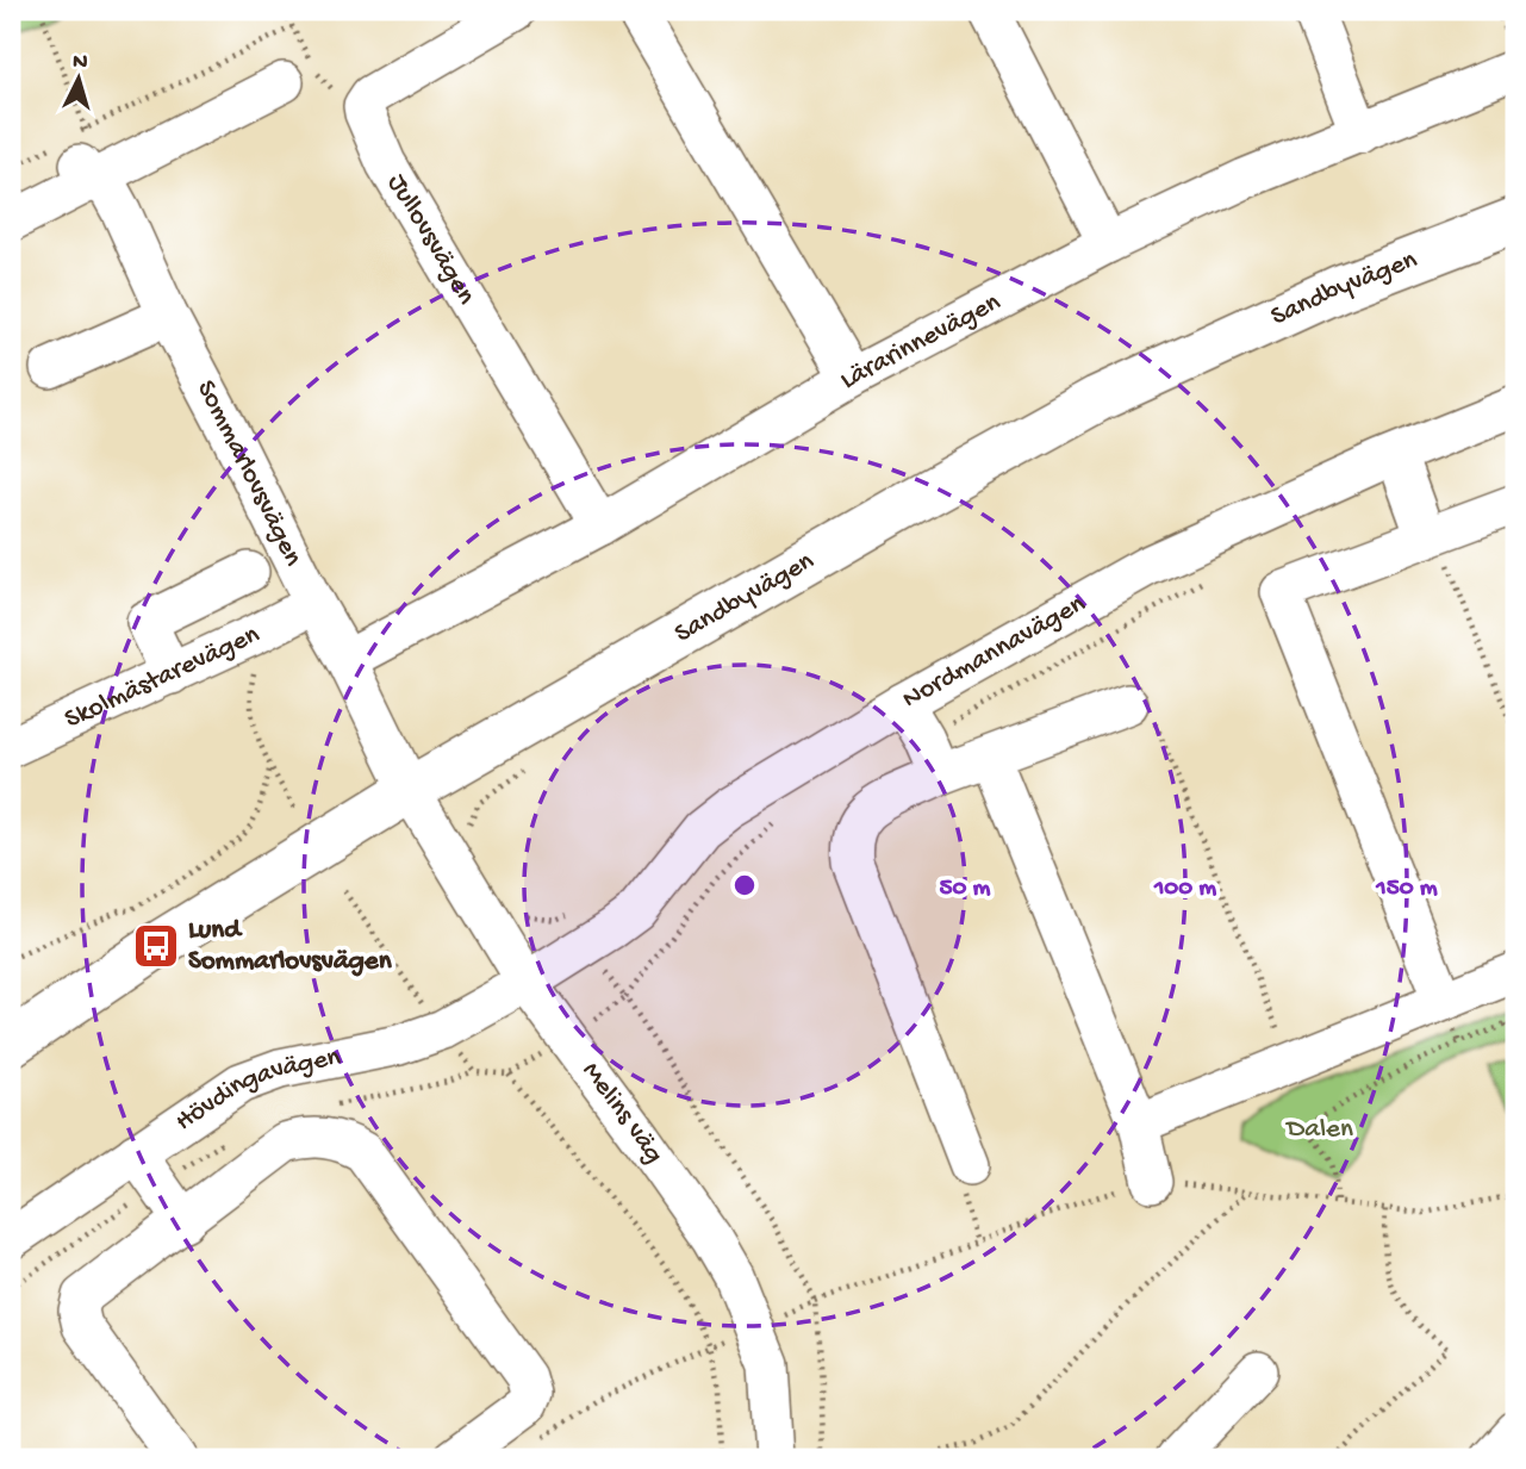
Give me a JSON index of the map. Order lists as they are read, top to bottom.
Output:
{
  "streets": {
    "main road": ["Sandbyvägen"],
    "street": [
      "Jullovsvägen",
      "Lärarinnevägen",
      "Sommarlovsvägen",
      "Nordmannavägen",
      "Skolmästarevägen",
      "Hövdingavägen",
      "Melins väg"
    ]
  },
  "crossings": [
    ["Jullovsvägen", "Lärarinnevägen"],
    ["Sandbyvägen", "Sommarlovsvägen"],
    ["Sandbyvägen", "Melins väg"],
    ["Lärarinnevägen", "Sommarlovsvägen"],
    ["Sommarlovsvägen", "Skolmästarevägen"],
    ["Sommarlovsvägen", "Melins väg"],
    ["Nordmannavägen", "Hövdingavägen"],
    ["Nordmannavägen", "Melins väg"],
    ["Hövdingavägen", "Melins väg"]
  ],
  "parks": ["Dalen"],
  "places": {
    "bus stop": ["Lund Sommarlovsvägen"]
  },
  "north": "top",
  "rings": ["50 m", "100 m", "150 m"]
}
